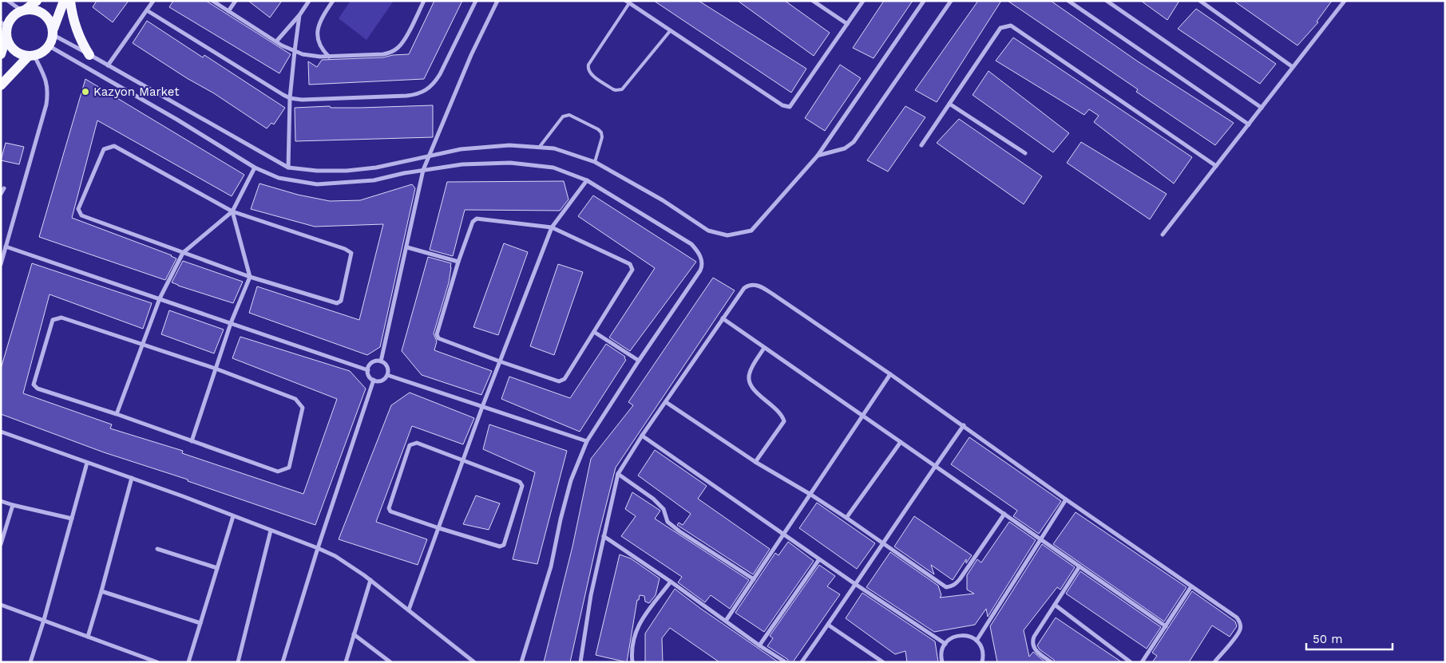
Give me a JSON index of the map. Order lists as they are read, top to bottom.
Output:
{
  "places": ["Kazyon Market"],
  "scale_bar": "50 m"
}
